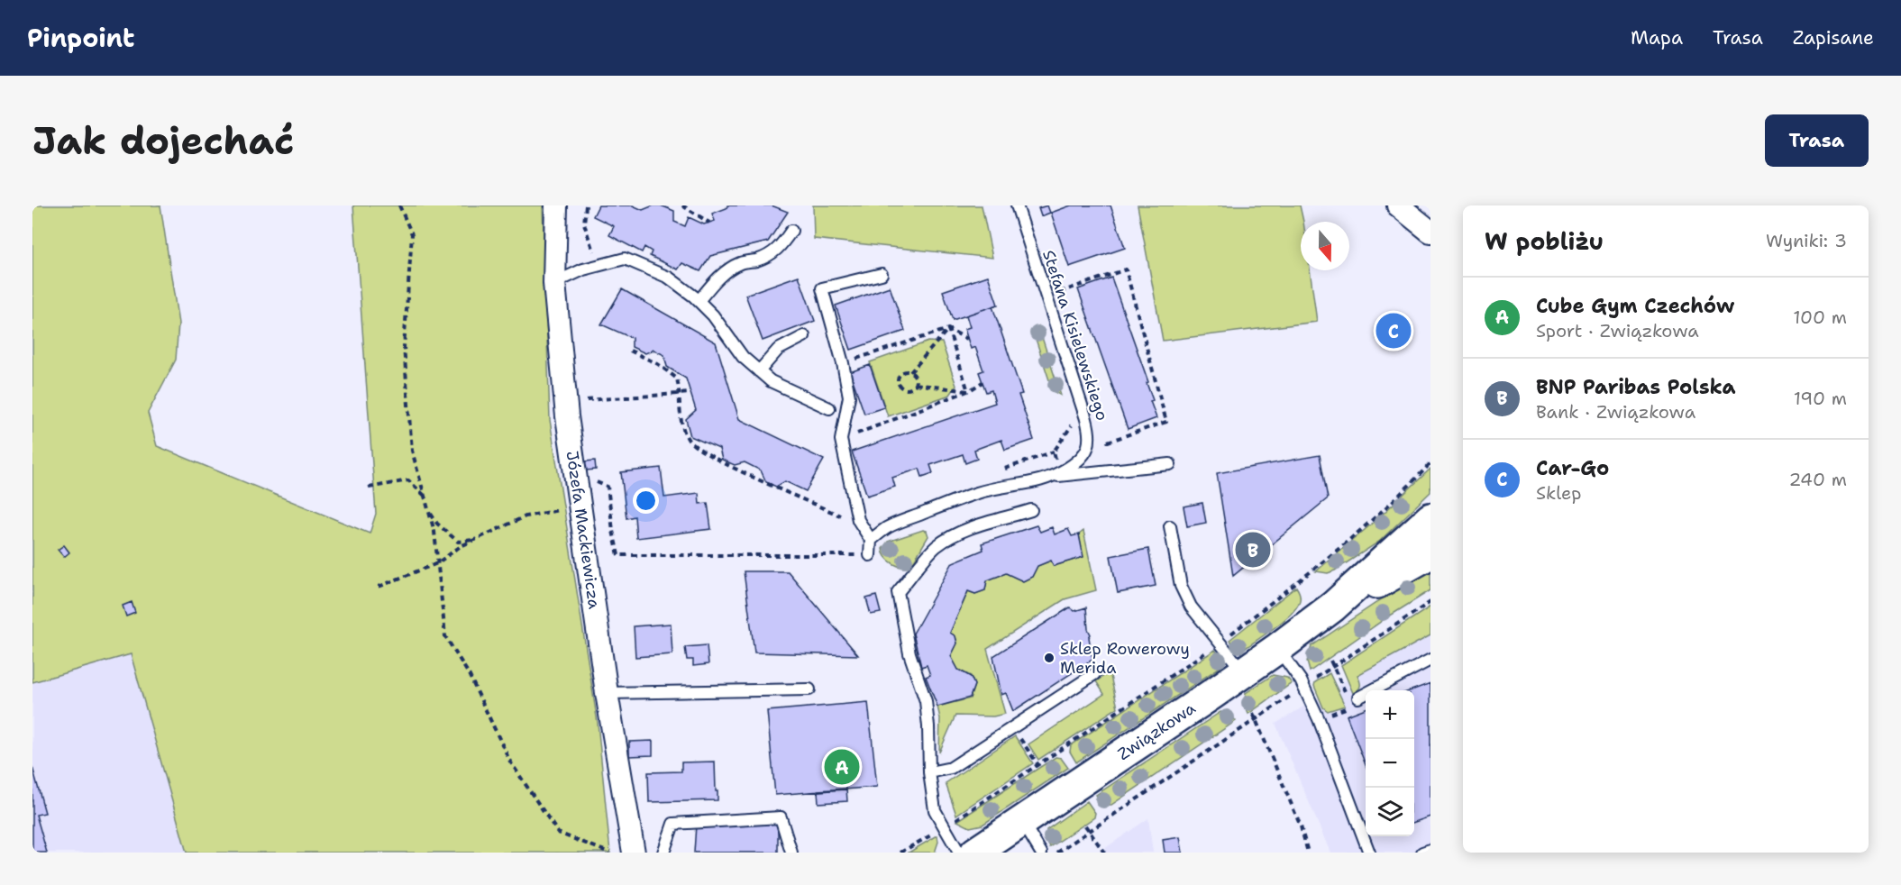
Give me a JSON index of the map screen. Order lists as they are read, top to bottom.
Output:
{
  "streets": {
    "street": ["Józefa Mackiewicza", "Związkowa"],
    "lane": ["Stefana Kisielewskiego"]
  },
  "places": ["Sklep Rowerowy Merida"],
  "north": "bottom",
  "page": {
    "header": "Pinpoint",
    "nav": ["Mapa", "Trasa", "Zapisane"],
    "buttons": "Trasa",
    "title": "Jak dojechać",
    "heading": ["W pobliżu", "Wyniki: 3"],
    "list": [
      {
        "mark": "A",
        "name": "Cube Gym Czechów",
        "note": "Sport · Związkowa",
        "value": "100 m"
      },
      {
        "mark": "B",
        "name": "BNP Paribas Polska",
        "note": "Bank · Związkowa",
        "value": "190 m"
      },
      {
        "mark": "C",
        "name": "Car-Go",
        "note": "Sklep",
        "value": "240 m"
      }
    ],
    "pins": ["C", "B", "A"],
    "map_buttons": ["+", "−"]
  }
}
